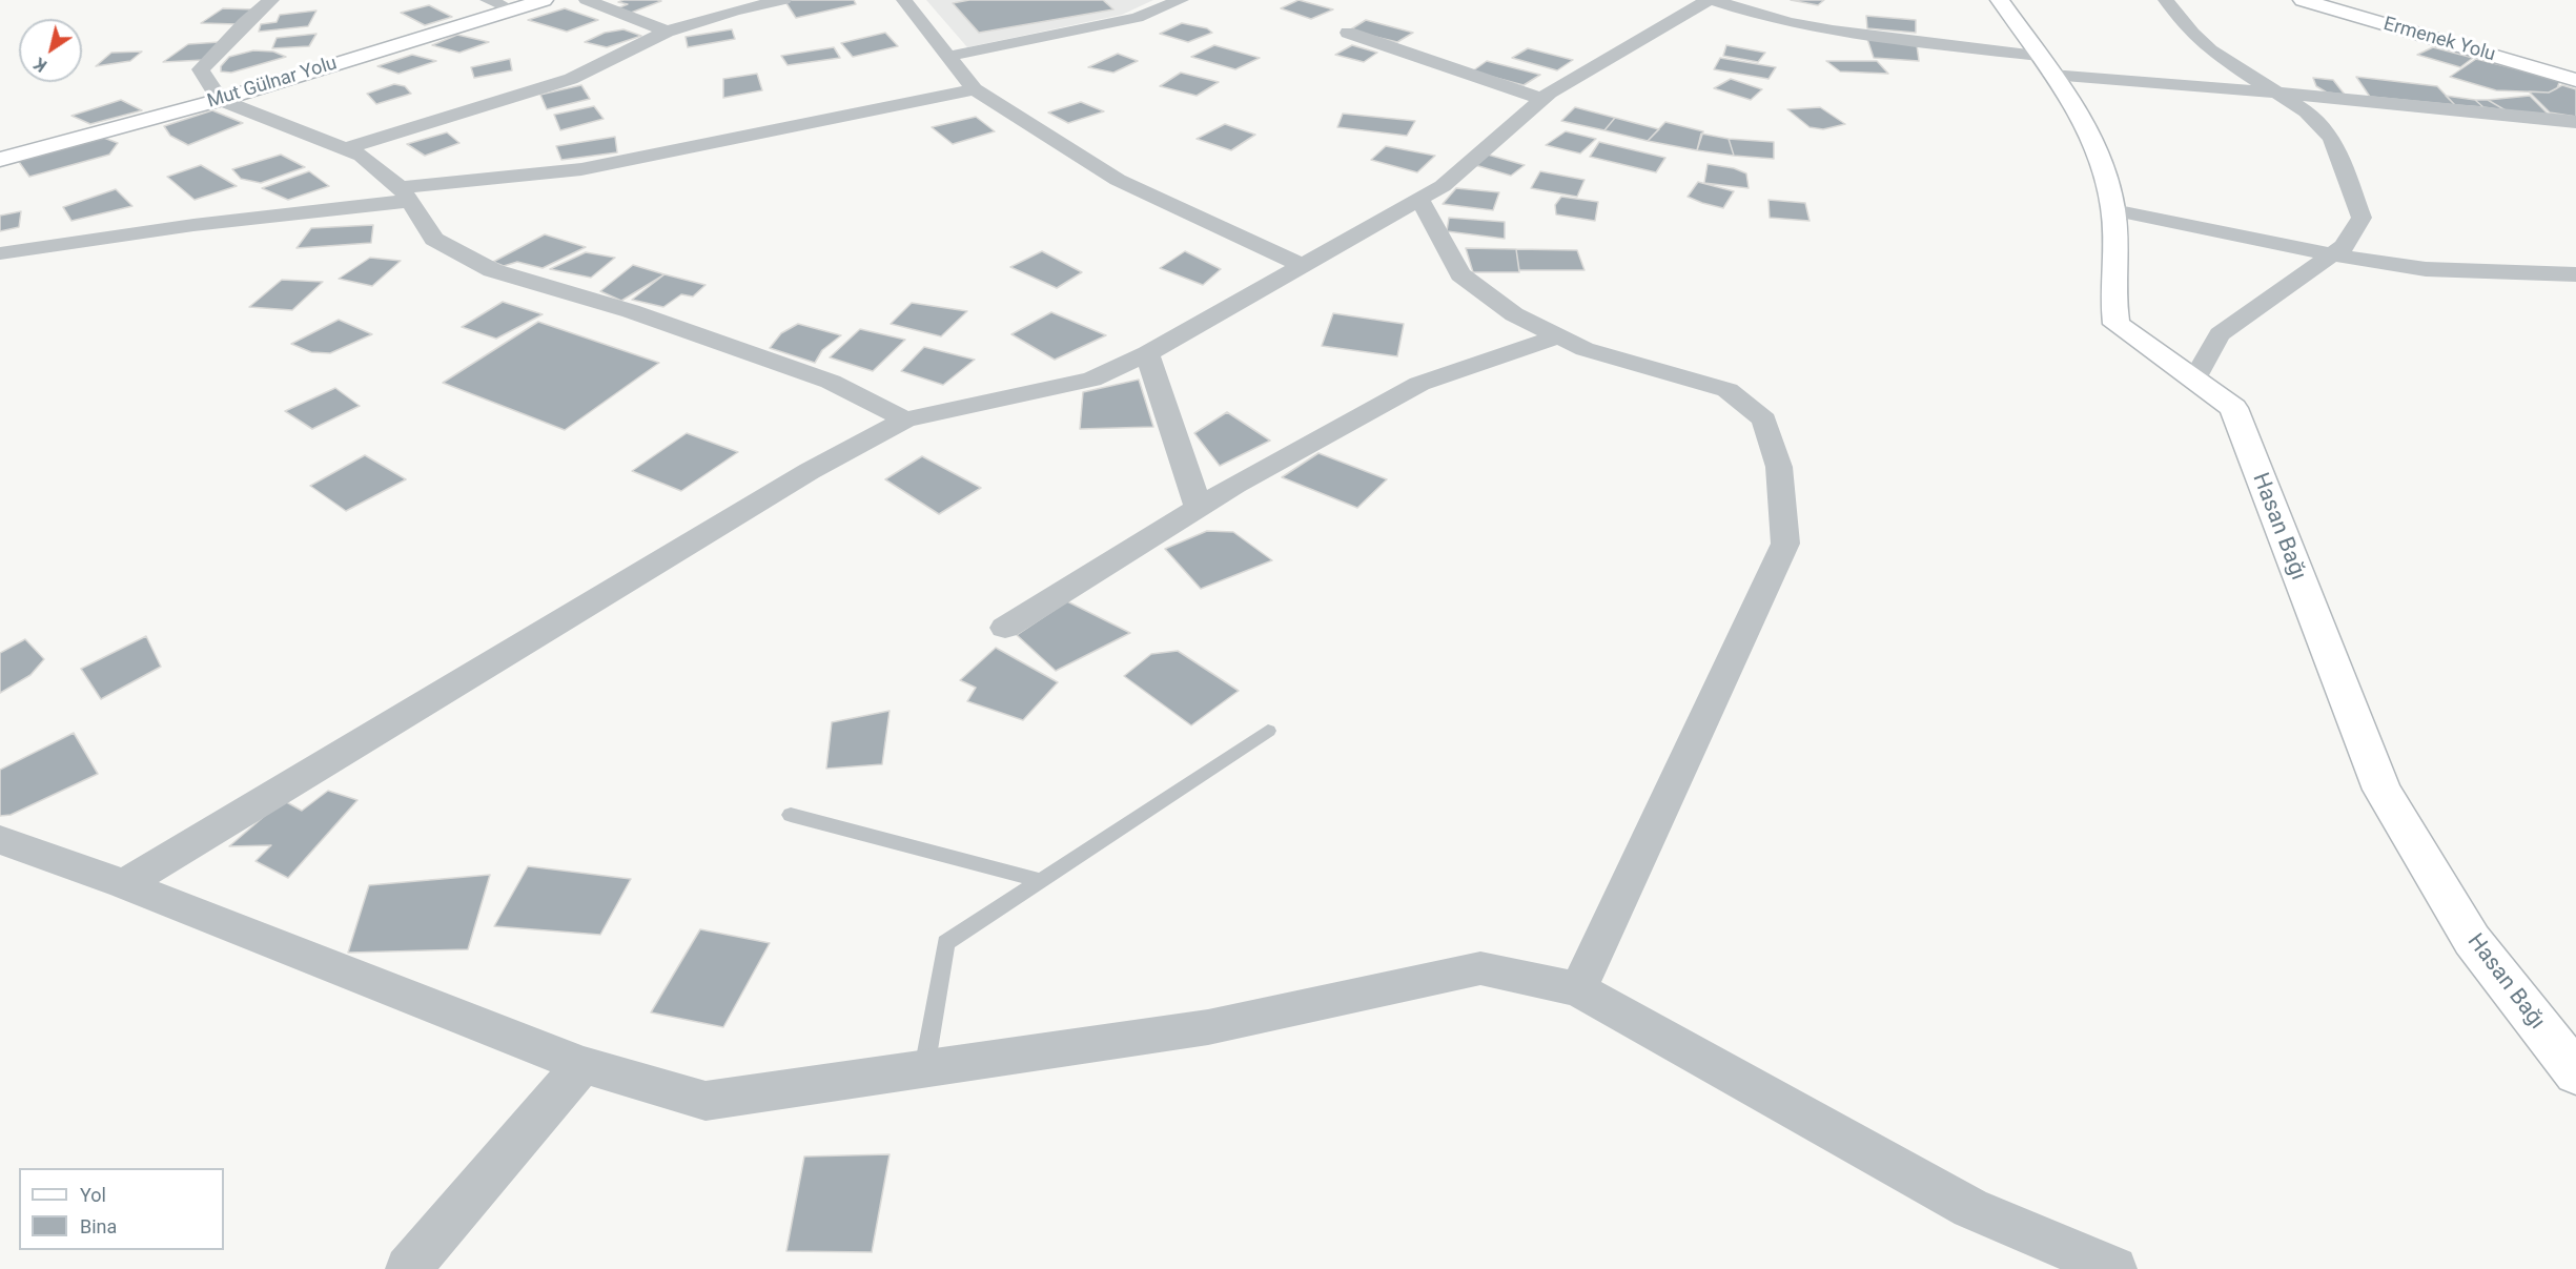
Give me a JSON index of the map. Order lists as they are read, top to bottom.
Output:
{
  "streets": {
    "street": ["Ermenek Yolu", "Mut Gülnar Yolu", "Hasan Bağı"]
  },
  "legend": ["Yol", "Bina"],
  "north": "bottom left"
}
